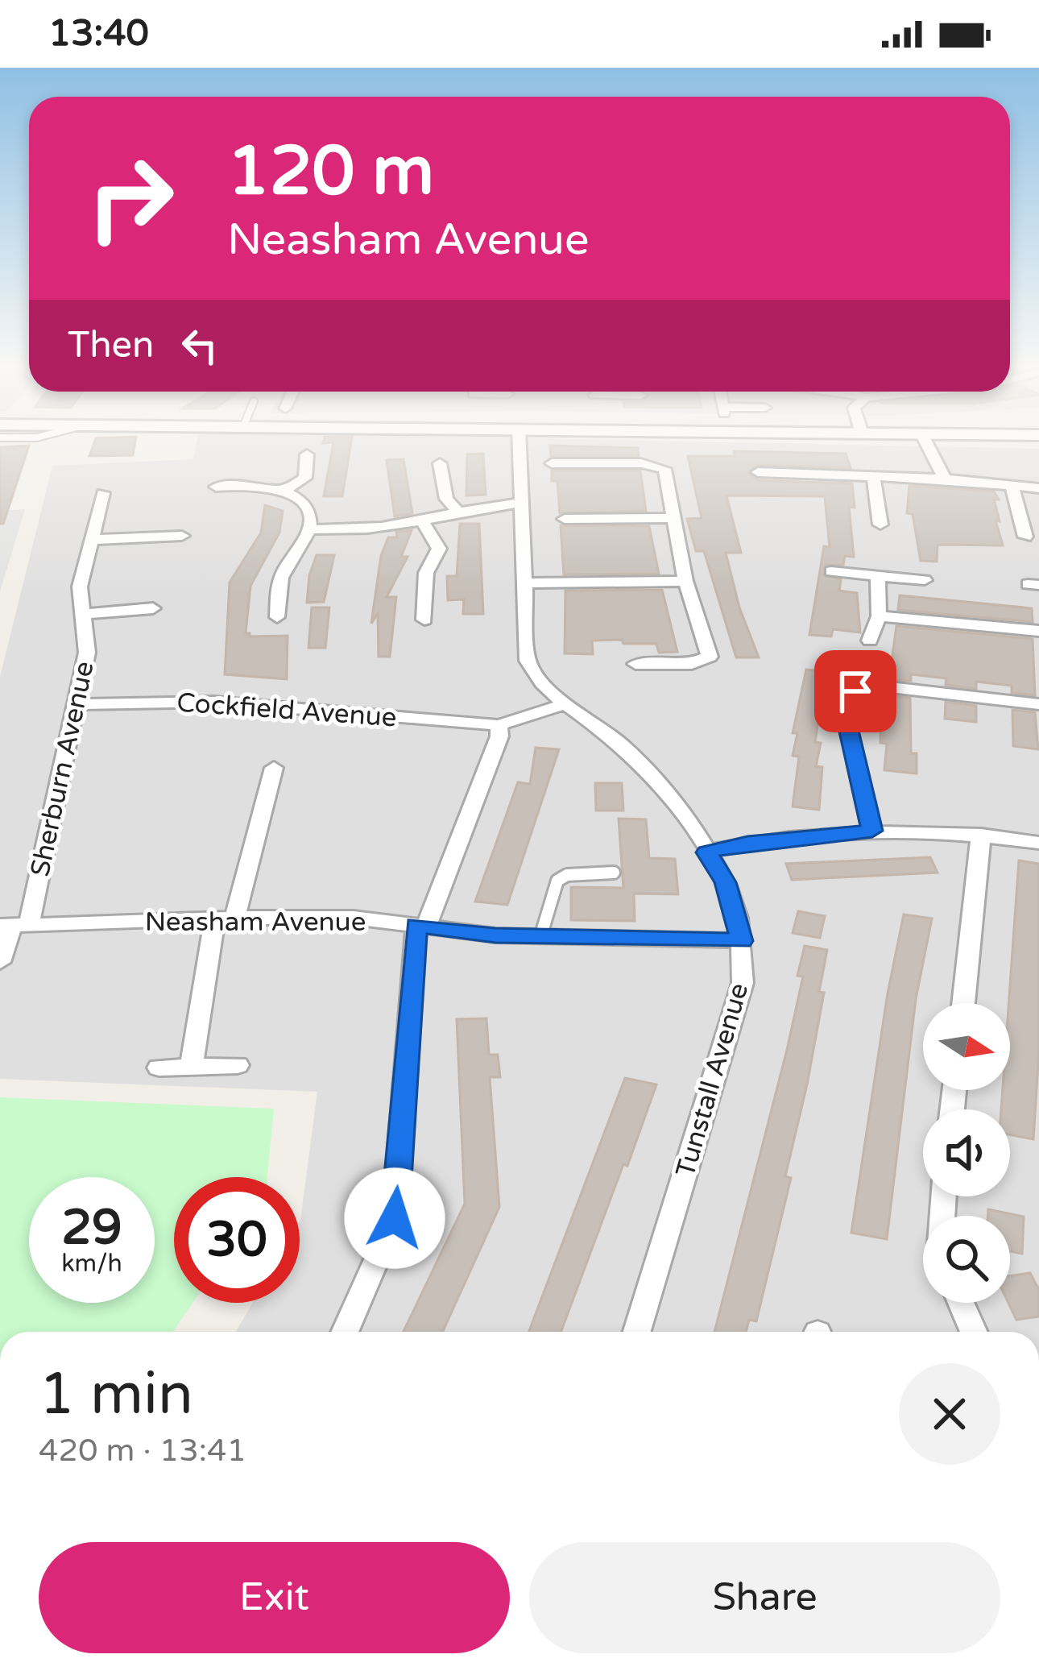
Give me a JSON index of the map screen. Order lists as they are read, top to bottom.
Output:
{
  "streets": {
    "street": [
      "Cockfield Avenue",
      "Sherburn Avenue",
      "Neasham Avenue",
      "Tunstall Avenue"
    ]
  },
  "crossings": [
    ["Cockfield Avenue", "Sherburn Avenue"],
    ["Sherburn Avenue", "Neasham Avenue"],
    ["Neasham Avenue", "Tunstall Avenue"]
  ],
  "north": "right",
  "page": {
    "status": "13:40",
    "turn": ["120 m", "Neasham Avenue"],
    "then": "Then",
    "speed": "29 km/h",
    "limit": "30",
    "heading": ["1 min", "420 m · 13:41"],
    "buttons": ["Exit", "Share"]
  }
}
